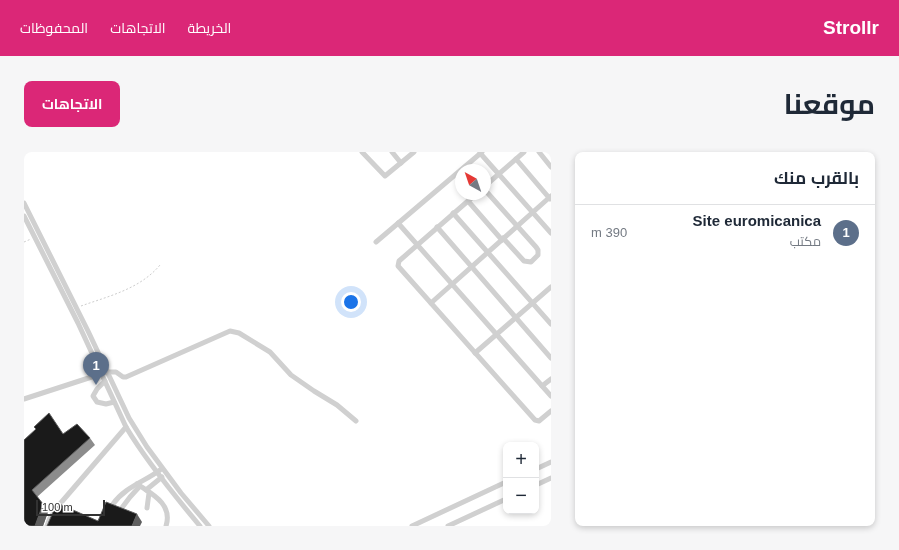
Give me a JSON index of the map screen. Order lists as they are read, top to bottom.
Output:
{
  "scale_bar": "100 m",
  "north": "top left",
  "page": {
    "header": "Strollr",
    "nav": ["الخريطة", "الاتجاهات", "المحفوظات"],
    "title": "موقعنا",
    "buttons": "الاتجاهات",
    "heading": "بالقرب منك",
    "list": [
      {
        "mark": "1",
        "name": "Site euromicanica",
        "note": "مكتب",
        "value": "390 m"
      }
    ],
    "pins": "1",
    "map_buttons": ["+", "−"],
    "scale": "100 m"
  }
}
